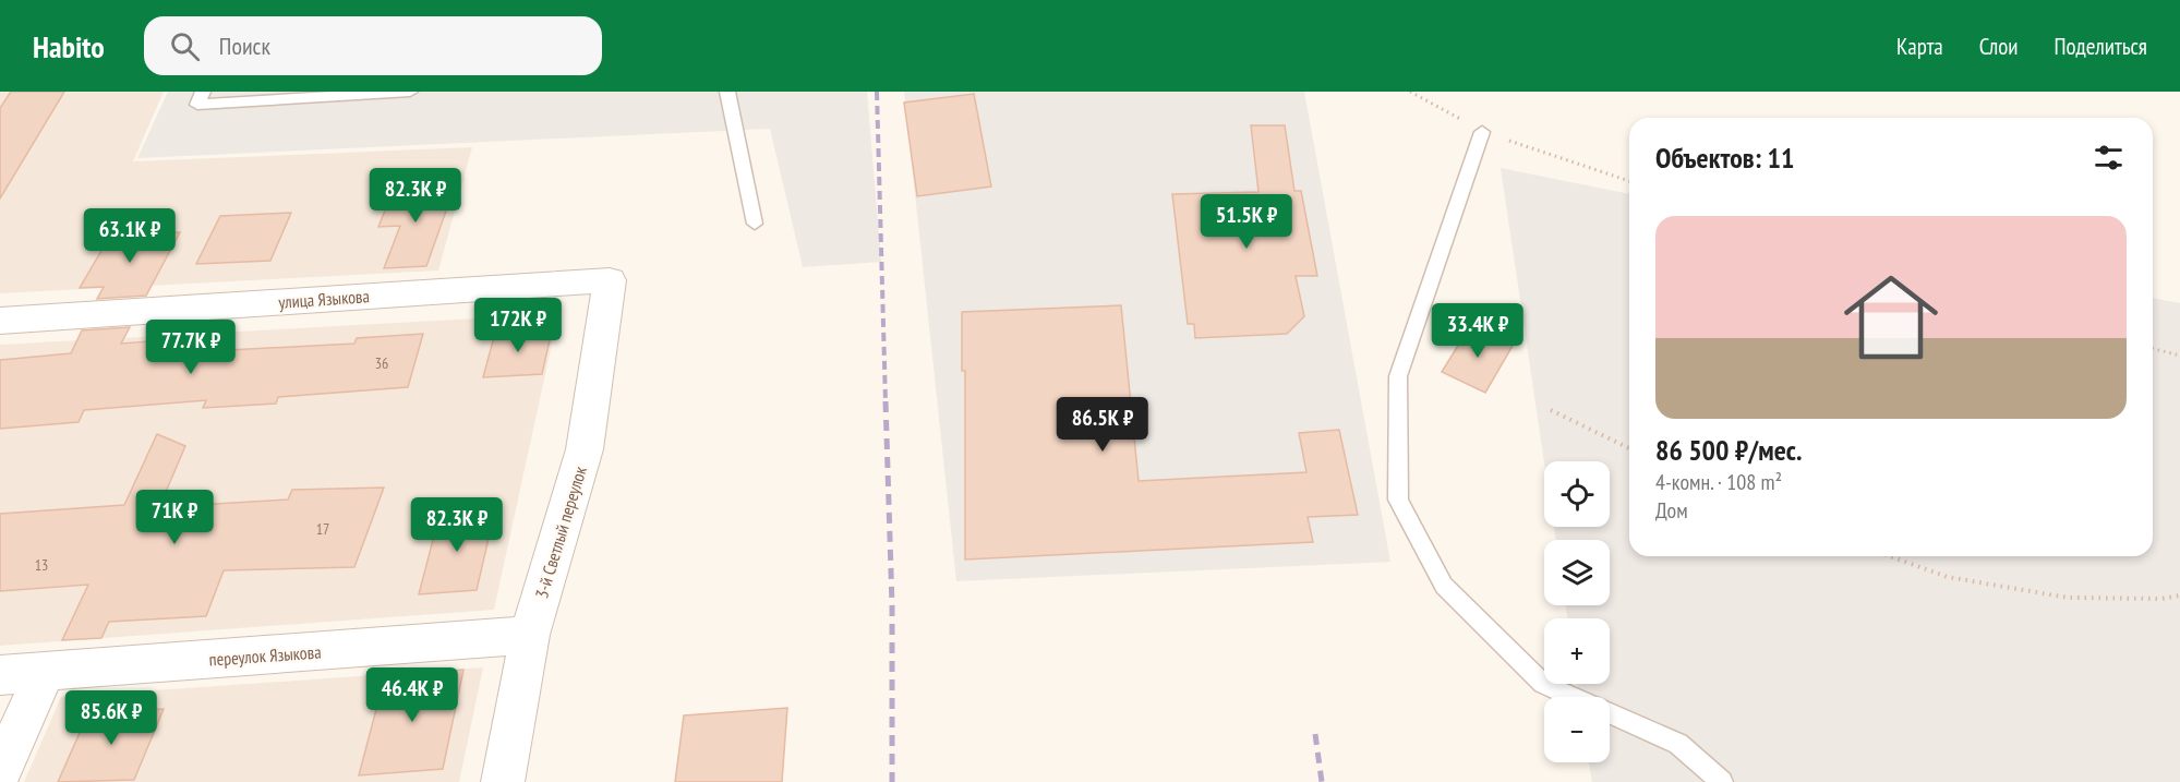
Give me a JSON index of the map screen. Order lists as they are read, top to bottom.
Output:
{
  "streets": {
    "street": ["улица Языкова", "3-й Светлый переулок", "переулок Языкова"]
  },
  "crossings": [
    ["улица Языкова", "3-й Светлый переулок"],
    ["3-й Светлый переулок", "переулок Языкова"]
  ],
  "house_numbers": ["36", "17", "13"],
  "page": {
    "header": "Habito",
    "search": "Поиск",
    "nav": ["Карта", "Слои", "Поделиться"],
    "heading": "Объектов: 11",
    "price": [
      "82.3K ₽",
      "51.5K ₽",
      "63.1K ₽",
      "172K ₽",
      "33.4K ₽",
      "77.7K ₽",
      "86.5K ₽",
      "71K ₽",
      "82.3K ₽",
      "46.4K ₽",
      "85.6K ₽"
    ],
    "list": [
      {
        "name": "86 500 ₽/мес.",
        "note": "4-комн. · 108 m² · Дом"
      }
    ],
    "map_buttons": ["+", "−"]
  }
}
